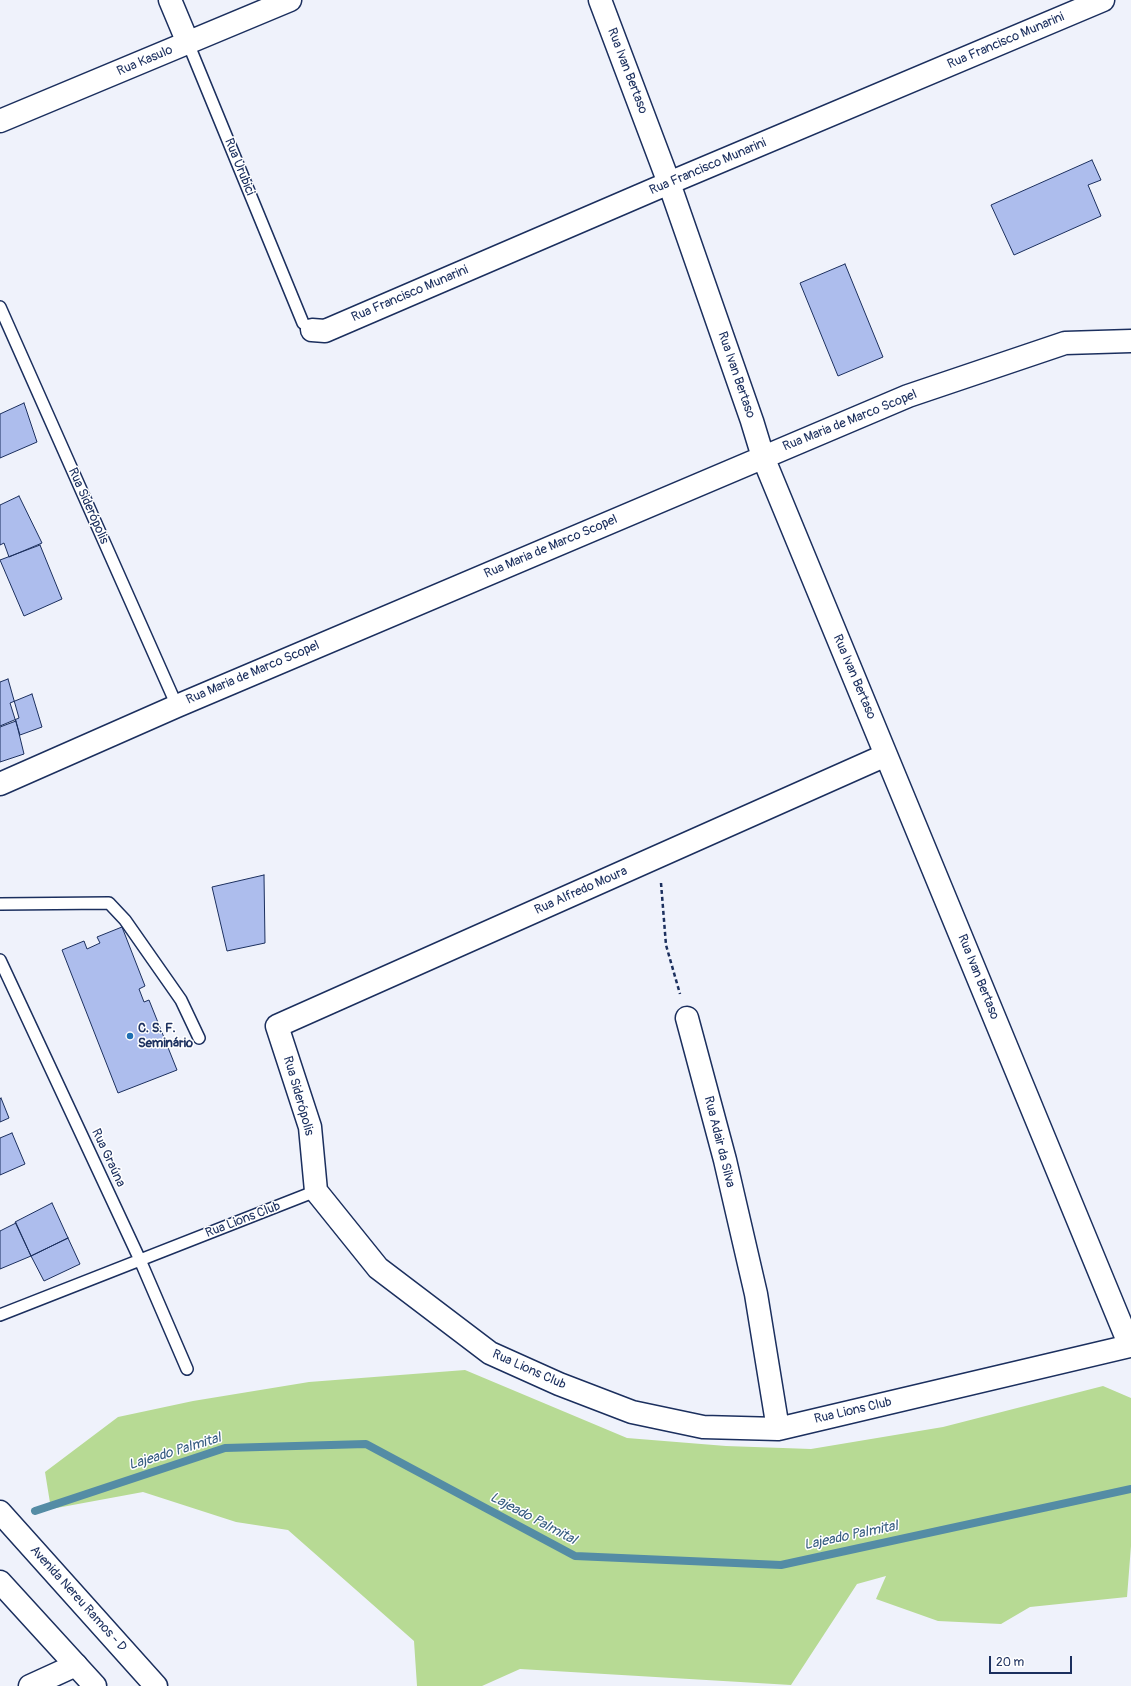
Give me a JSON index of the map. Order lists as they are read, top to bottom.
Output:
{
  "streets": {
    "street": [
      "Rua Francisco Munarini",
      "Rua Kasulo",
      "Rua Ivan Bertaso",
      "Rua Urubici",
      "Rua Maria de Marco Scopel",
      "Rua Siderópolis",
      "Rua Alfredo Moura",
      "Rua Adair da Silva",
      "Rua Lions Club",
      "Avenida Nereu Ramos - D"
    ],
    "lane": ["Rua Graúna"]
  },
  "crossings": [
    ["Rua Francisco Munarini", "Rua Ivan Bertaso"],
    ["Rua Francisco Munarini", "Rua Urubici"],
    ["Rua Kasulo", "Rua Urubici"],
    ["Rua Ivan Bertaso", "Rua Maria de Marco Scopel"],
    ["Rua Ivan Bertaso", "Rua Alfredo Moura"],
    ["Rua Ivan Bertaso", "Rua Lions Club"],
    ["Rua Maria de Marco Scopel", "Rua Siderópolis"],
    ["Rua Siderópolis", "Rua Alfredo Moura"],
    ["Rua Siderópolis", "Rua Lions Club"],
    ["Rua Adair da Silva", "Rua Lions Club"],
    ["Rua Graúna", "Rua Lions Club"]
  ],
  "water": ["Lajeado Palmital"],
  "places": ["C. S. F. Seminário"],
  "scale_bar": "20 m"
}
